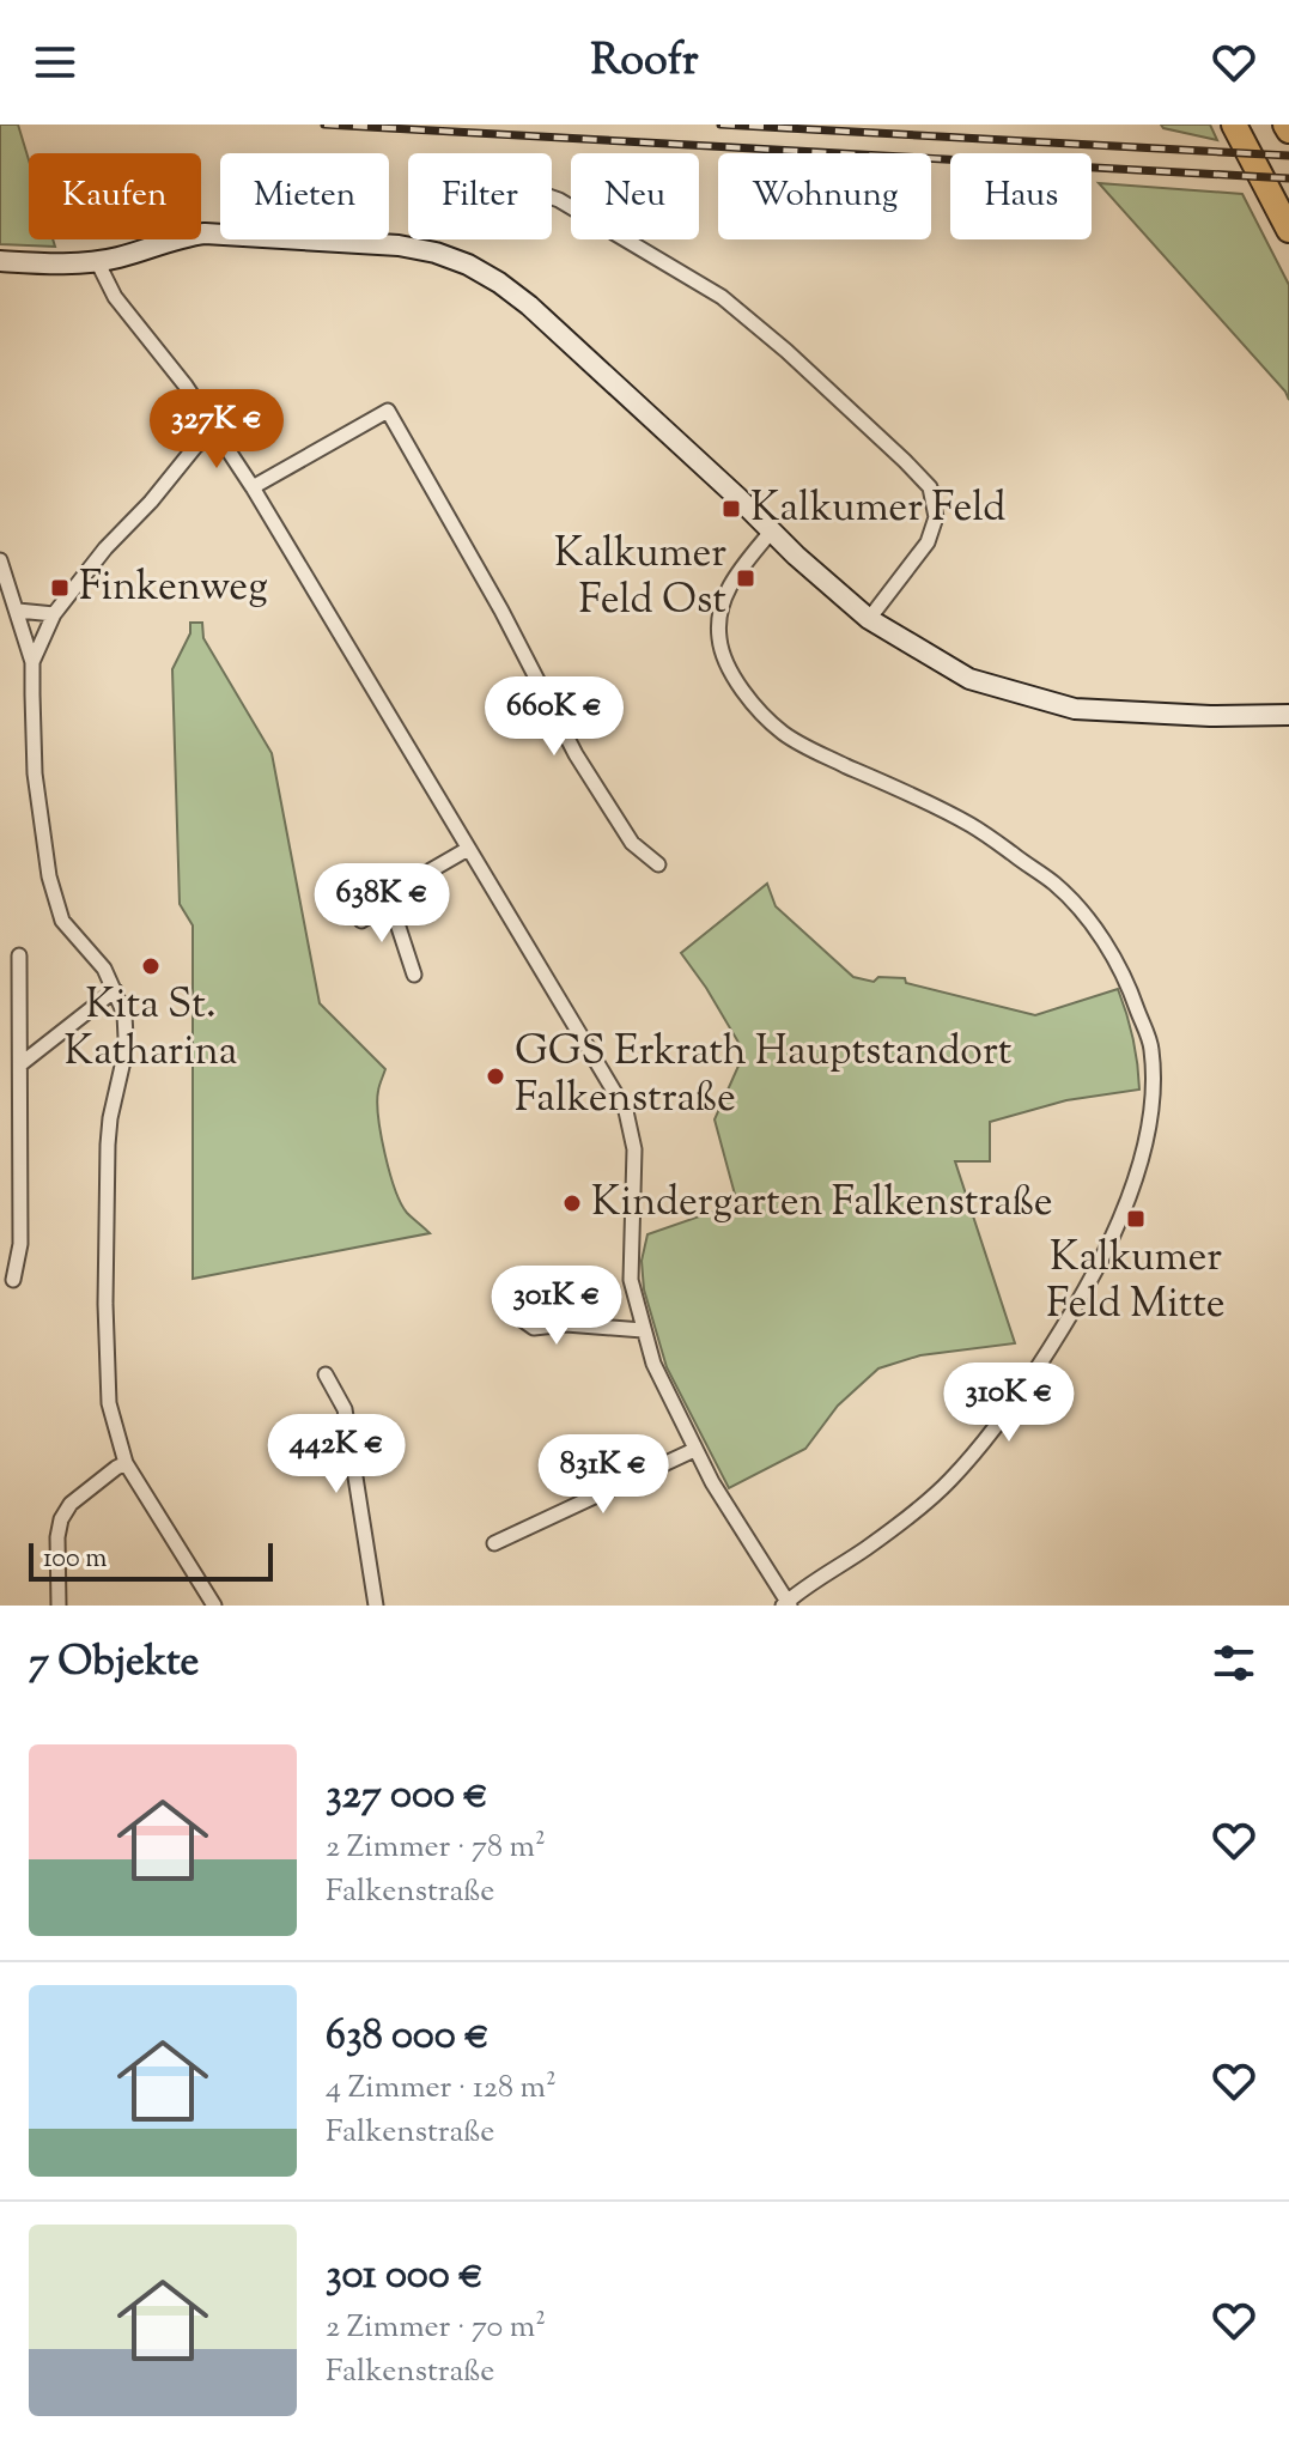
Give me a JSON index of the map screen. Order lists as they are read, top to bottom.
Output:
{
  "places": {
    "transit": [
      "Kalkumer Feld",
      "Kalkumer Feld Ost",
      "Finkenweg",
      "Kalkumer Feld Mitte"
    ],
    "other": ["Kita St. Katharina", "GGS Erkrath Hauptstandort Falkenstraße", "Kindergarten Falkenstraße"]
  },
  "scale_bar": "100 m",
  "page": {
    "header": "Roofr",
    "chip": [
      "Kaufen",
      "Mieten",
      "Filter",
      "Neu",
      "Wohnung",
      "Haus"
    ],
    "price": [
      "327K €",
      "660K €",
      "638K €",
      "301K €",
      "310K €",
      "442K €",
      "831K €"
    ],
    "scale": "100 m",
    "heading": "7 Objekte",
    "list": [
      {
        "name": "327 000 €",
        "note": "2 Zimmer · 78 m² · Falkenstraße"
      },
      {
        "name": "638 000 €",
        "note": "4 Zimmer · 128 m² · Falkenstraße"
      },
      {
        "name": "301 000 €",
        "note": "2 Zimmer · 70 m² · Falkenstraße"
      }
    ]
  }
}
